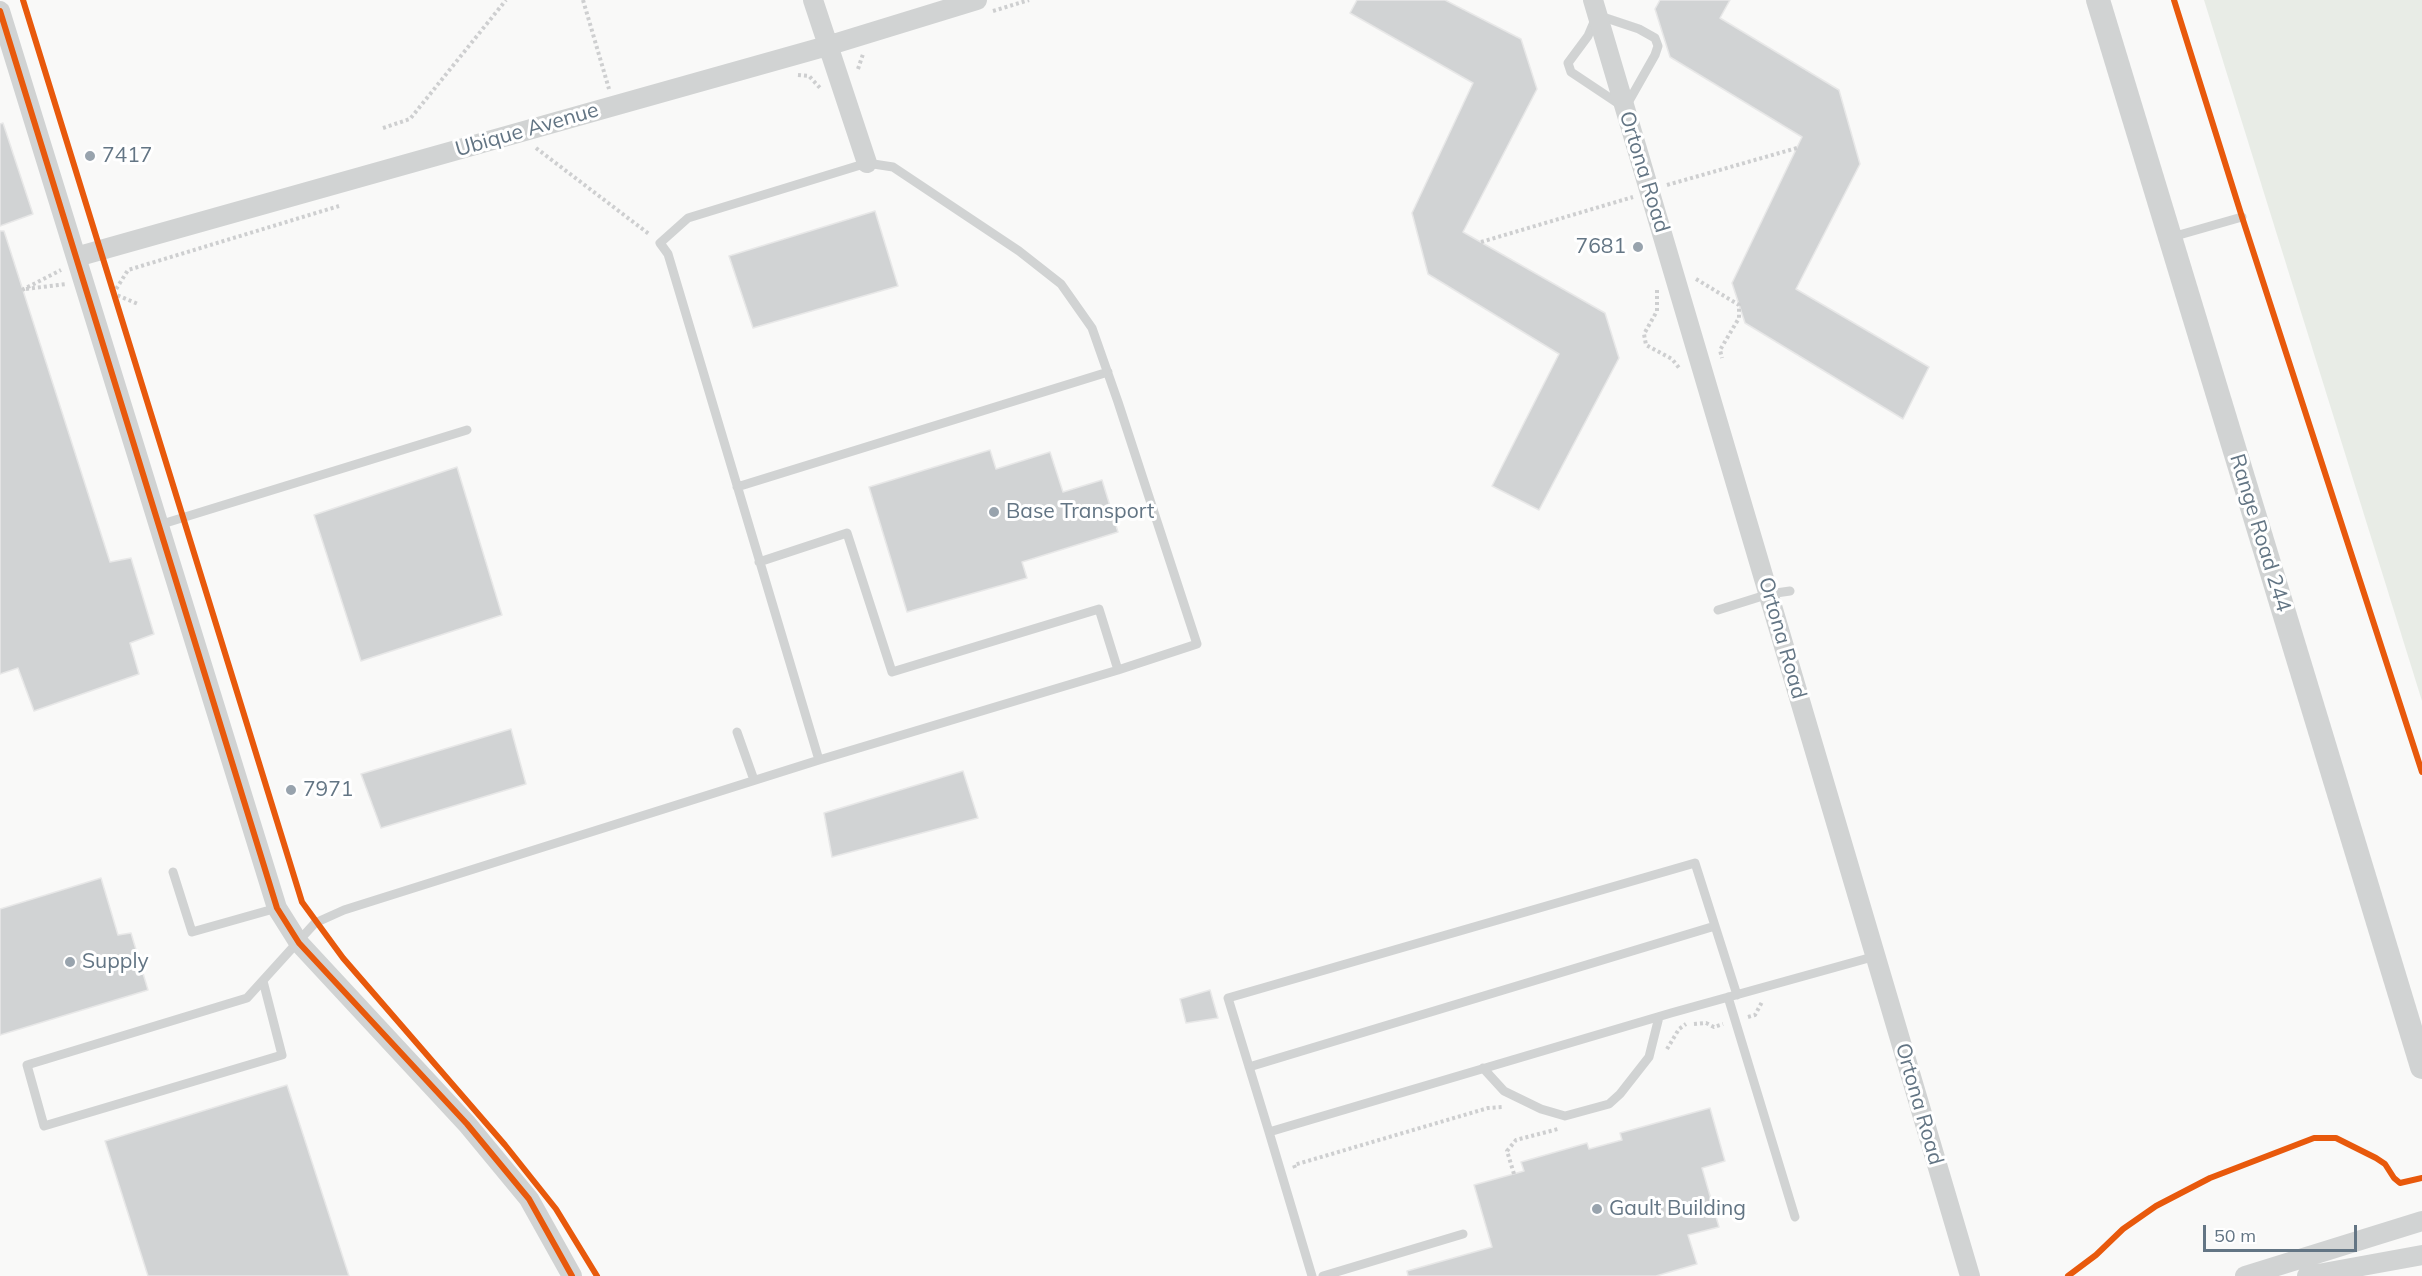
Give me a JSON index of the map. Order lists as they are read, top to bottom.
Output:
{
  "streets": {
    "street": ["Ubique Avenue", "Ortona Road", "Range Road 244"]
  },
  "places": [
    "7417",
    "7681",
    "Base Transport",
    "7971",
    "Supply",
    "Gault Building"
  ],
  "scale_bar": "50 m"
}
